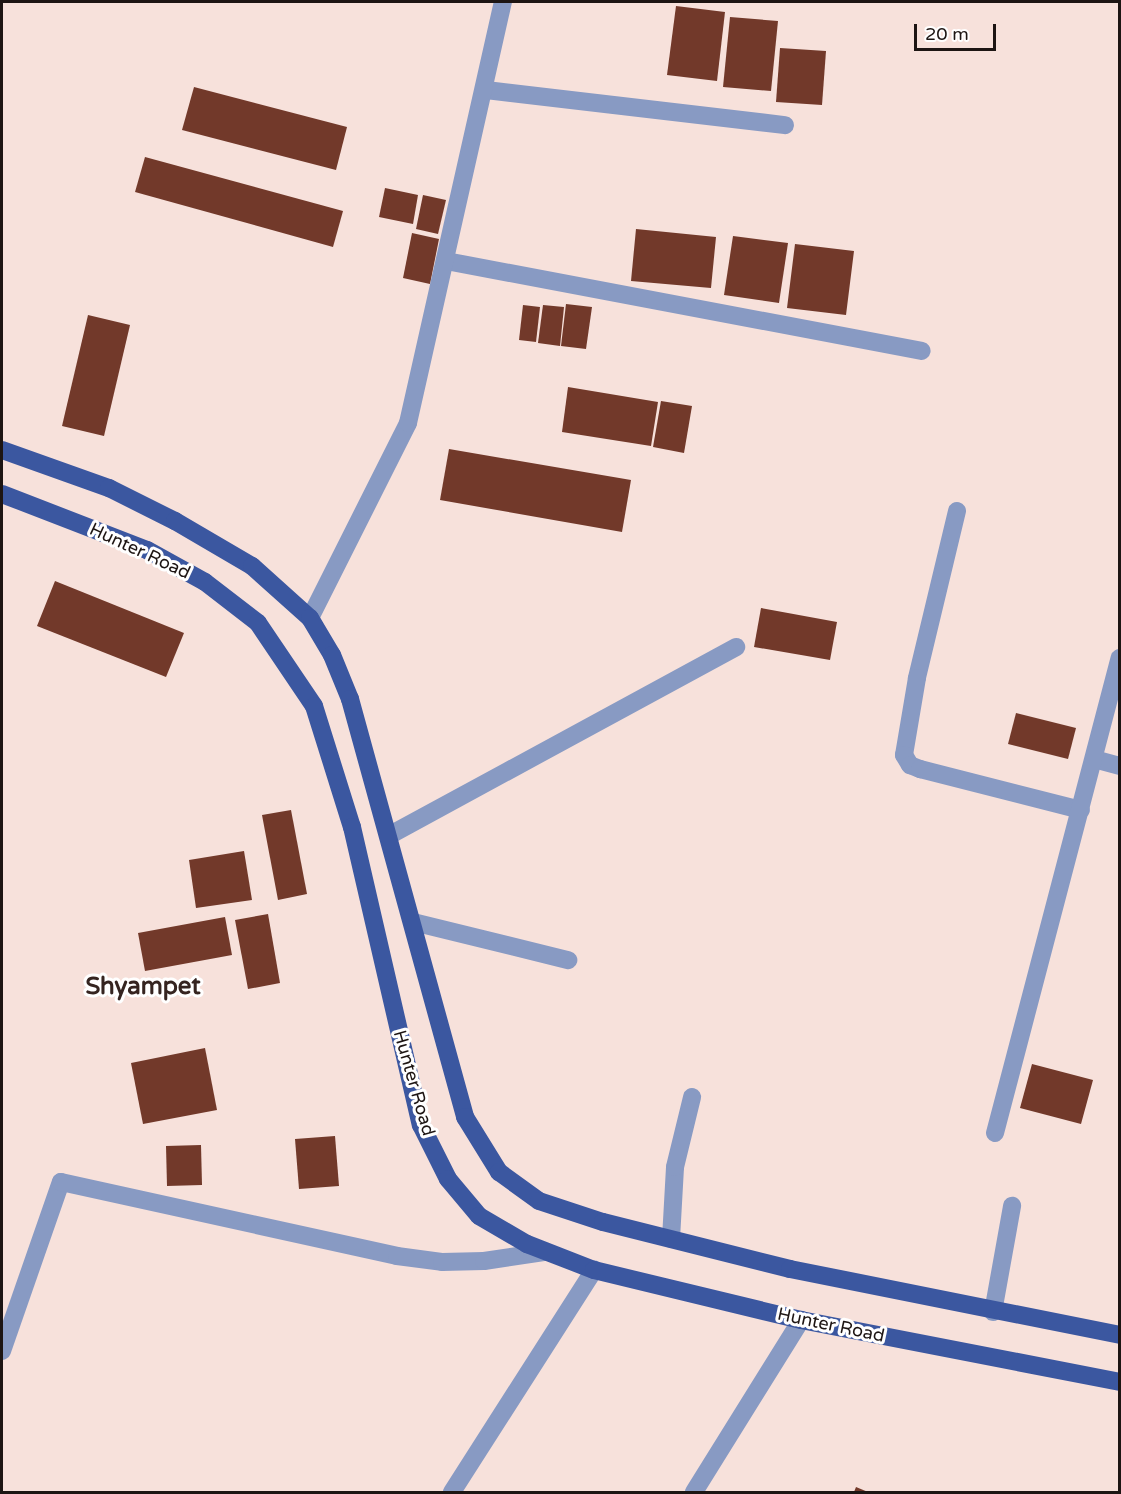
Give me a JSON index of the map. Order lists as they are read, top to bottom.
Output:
{
  "streets": {
    "main road": ["Hunter Road"]
  },
  "districts": ["Shyampet"],
  "scale_bar": "20 m"
}
